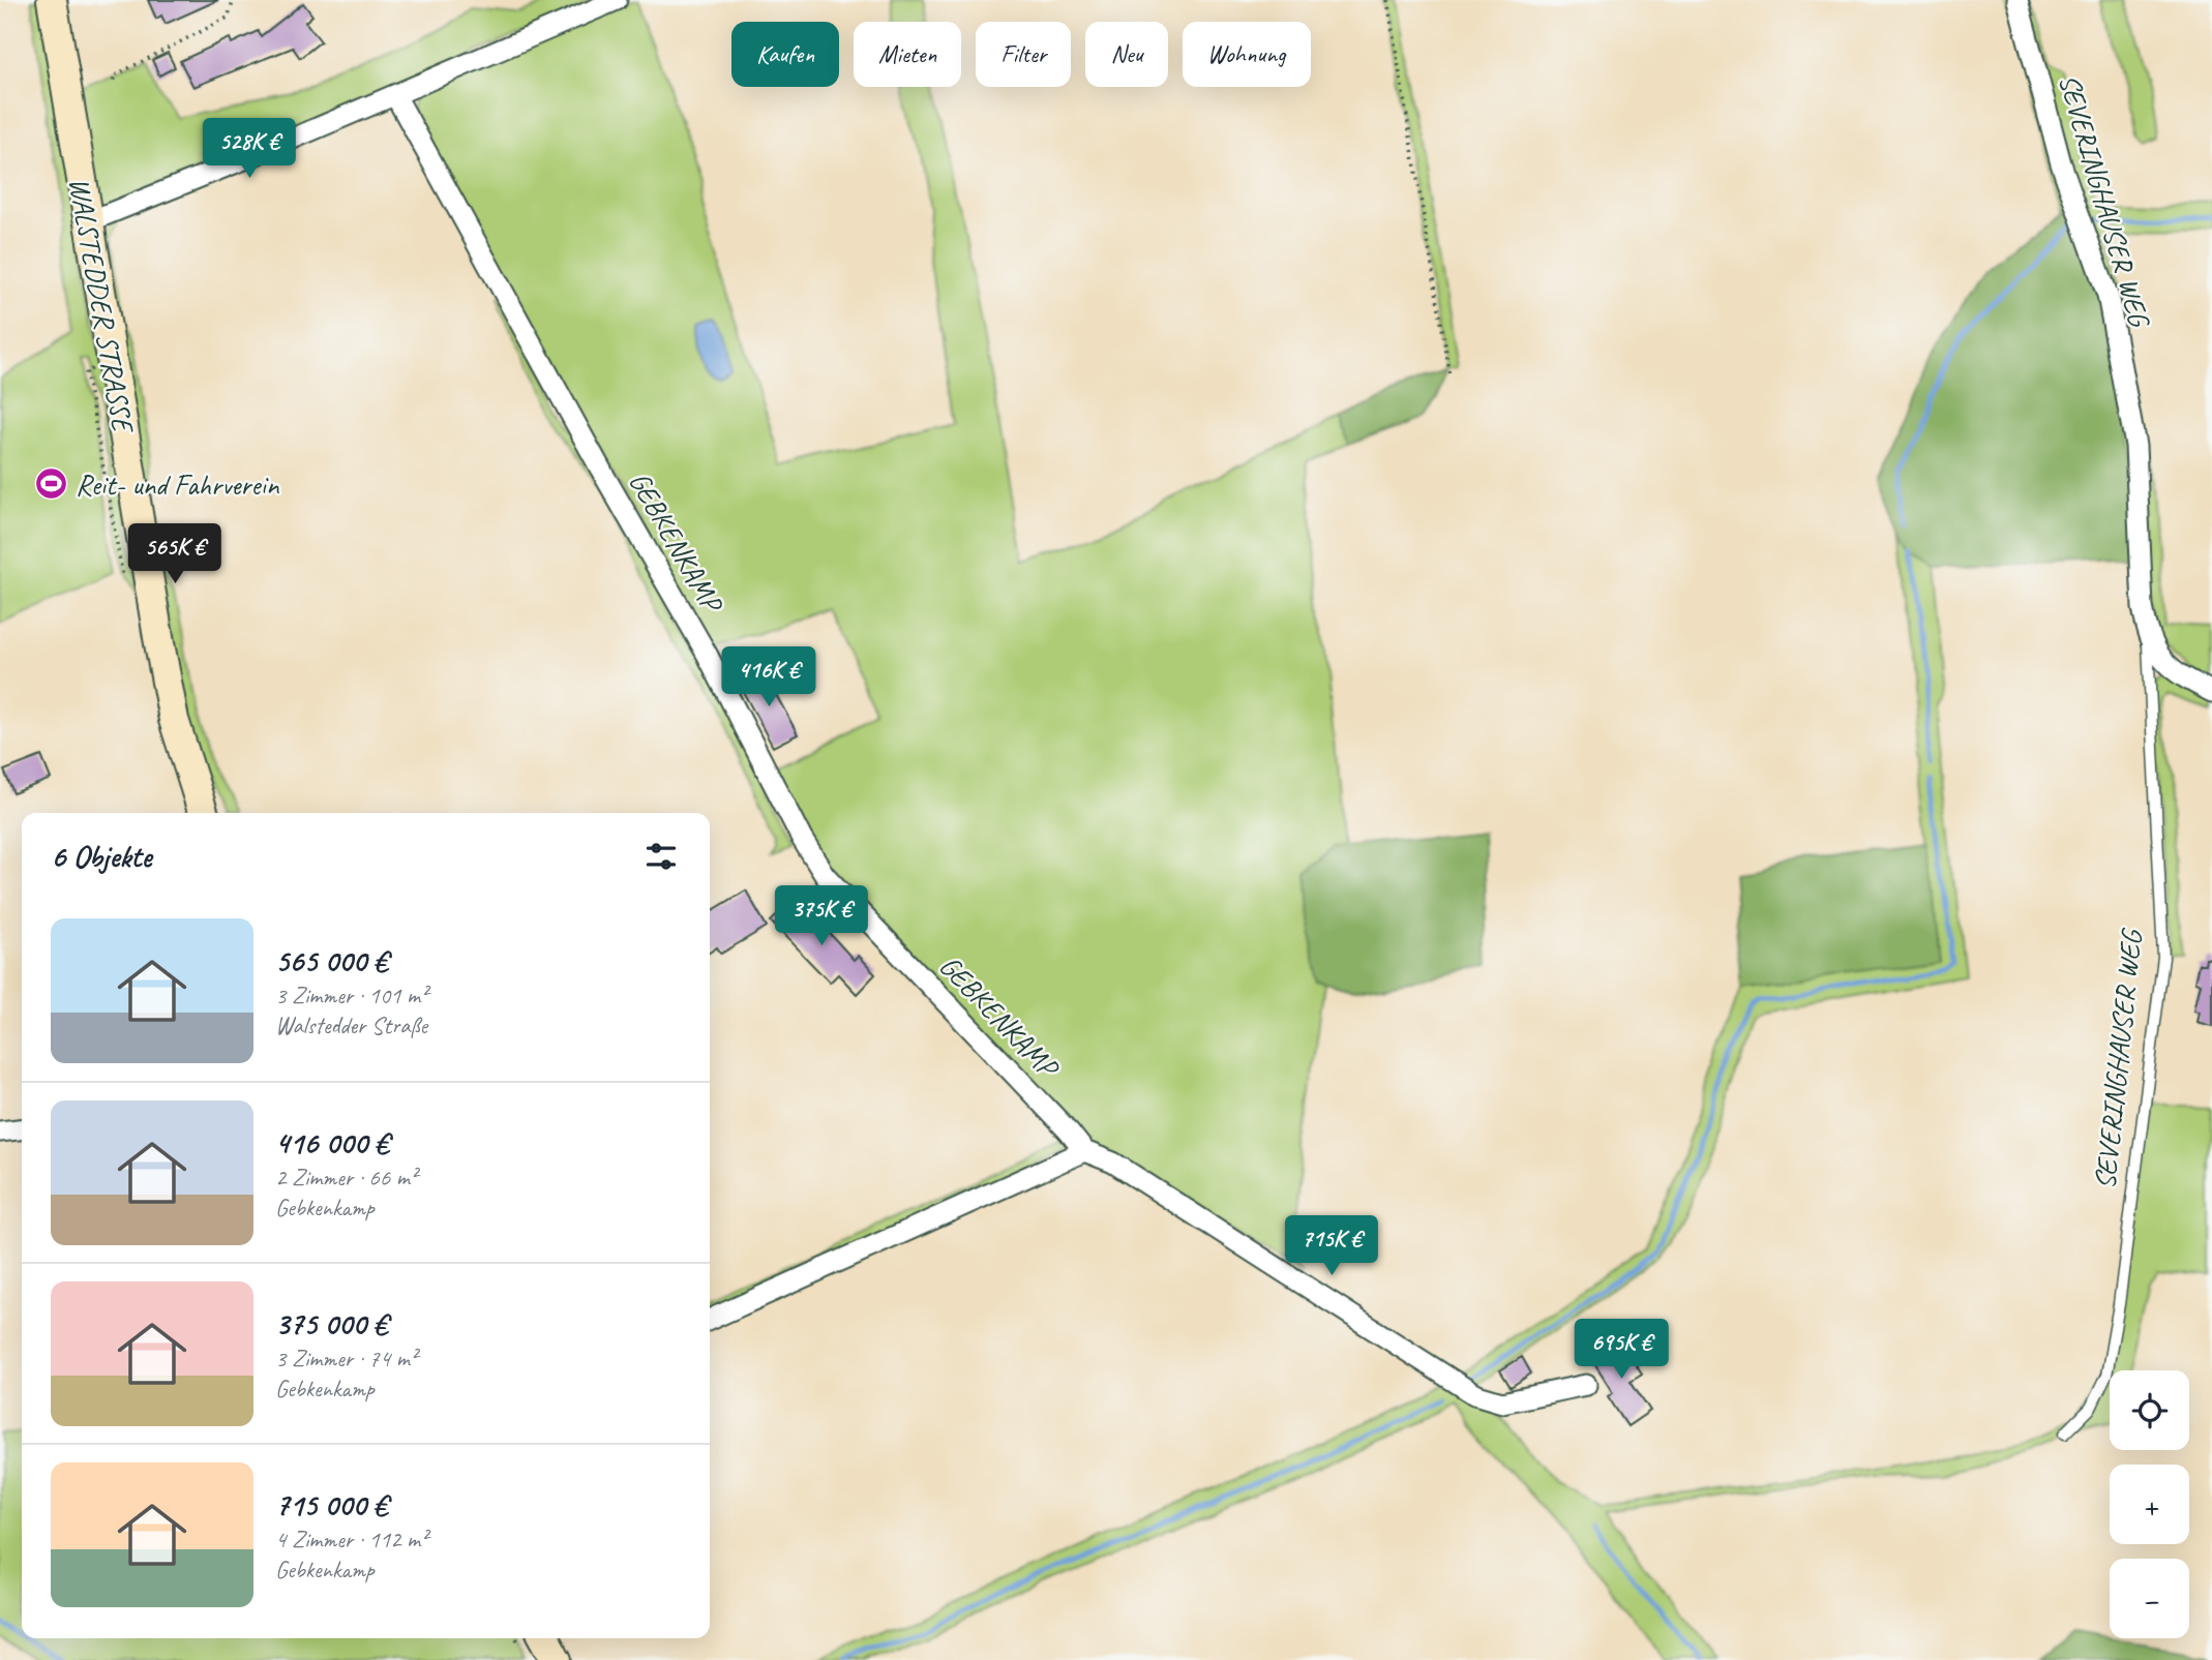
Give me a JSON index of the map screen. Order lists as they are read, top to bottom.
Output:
{
  "streets": {
    "main road": ["WALSTEDDER STRASSE"],
    "street": ["SEVERINGHAUSER WEG", "GEBKENKAMP"]
  },
  "places": {
    "sports": ["Reit- und Fahrverein"]
  },
  "page": {
    "chip": [
      "Kaufen",
      "Mieten",
      "Filter",
      "Neu",
      "Wohnung"
    ],
    "price": [
      "528K €",
      "565K €",
      "416K €",
      "375K €",
      "715K €",
      "695K €"
    ],
    "heading": "6 Objekte",
    "list": [
      {
        "name": "565 000 €",
        "note": "3 Zimmer · 101 m² · Walstedder Straße"
      },
      {
        "name": "416 000 €",
        "note": "2 Zimmer · 66 m² · Gebkenkamp"
      },
      {
        "name": "375 000 €",
        "note": "3 Zimmer · 74 m² · Gebkenkamp"
      },
      {
        "name": "715 000 €",
        "note": "4 Zimmer · 112 m² · Gebkenkamp"
      }
    ],
    "map_buttons": ["+", "−"]
  }
}
